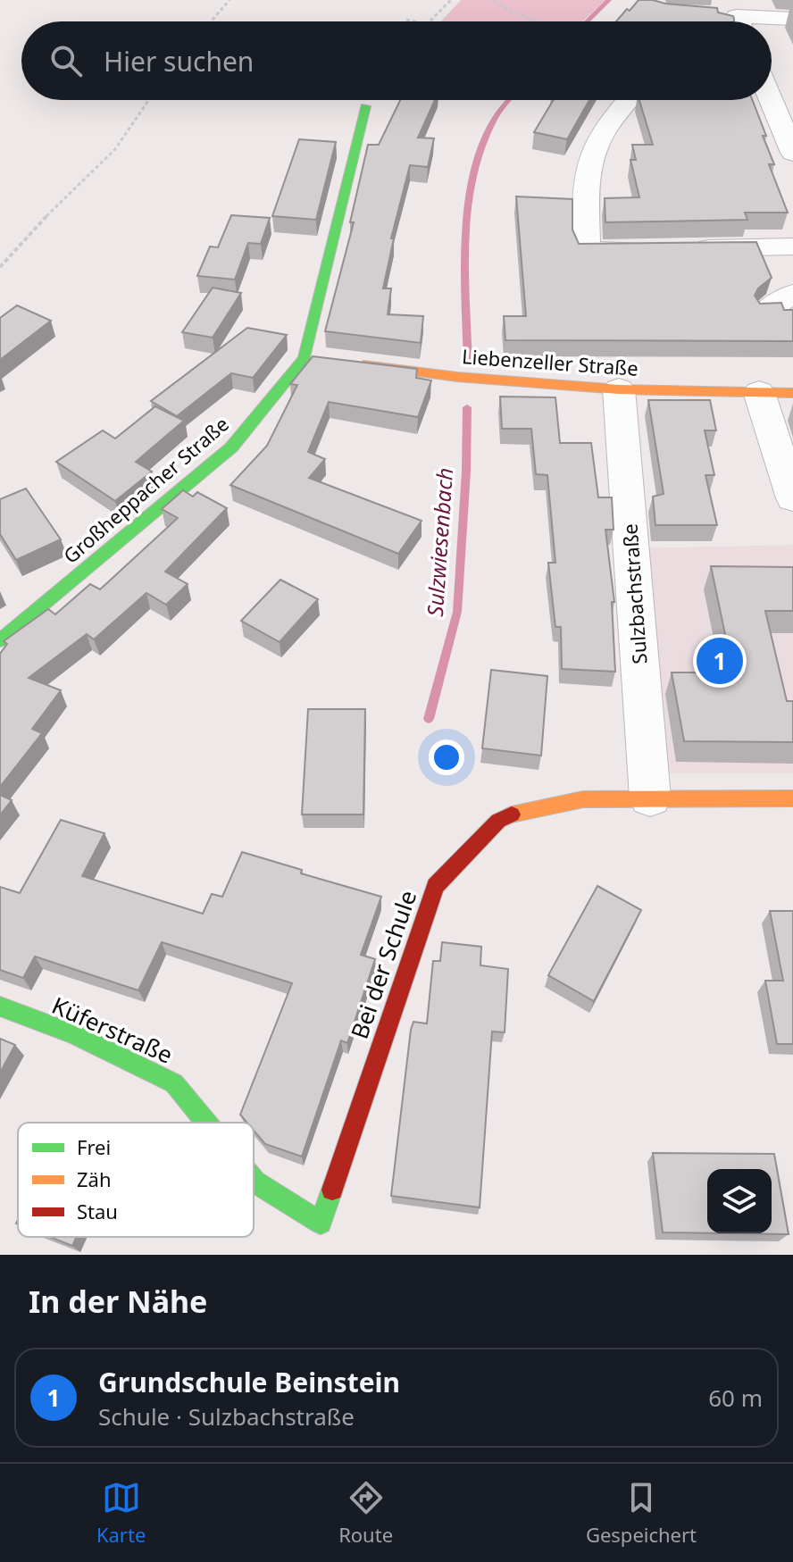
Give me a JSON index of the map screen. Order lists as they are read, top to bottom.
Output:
{
  "streets": {
    "street": [
      "Liebenzeller Straße",
      "Großheppacher Straße",
      "Sulzbachstraße",
      "Bei der Schule",
      "Küferstraße"
    ]
  },
  "crossings": [
    ["Liebenzeller Straße", "Sulzbachstraße"],
    ["Sulzbachstraße", "Bei der Schule"],
    ["Bei der Schule", "Küferstraße"]
  ],
  "water": ["Sulzwiesenbach"],
  "legend": ["Frei", "Zäh", "Stau"],
  "page": {
    "search": "Hier suchen",
    "pins": "1",
    "heading": "In der Nähe",
    "list": [
      {
        "mark": "1",
        "name": "Grundschule Beinstein",
        "note": "Schule · Sulzbachstraße",
        "value": "60 m"
      }
    ],
    "nav": ["Karte", "Route", "Gespeichert"]
  }
}
